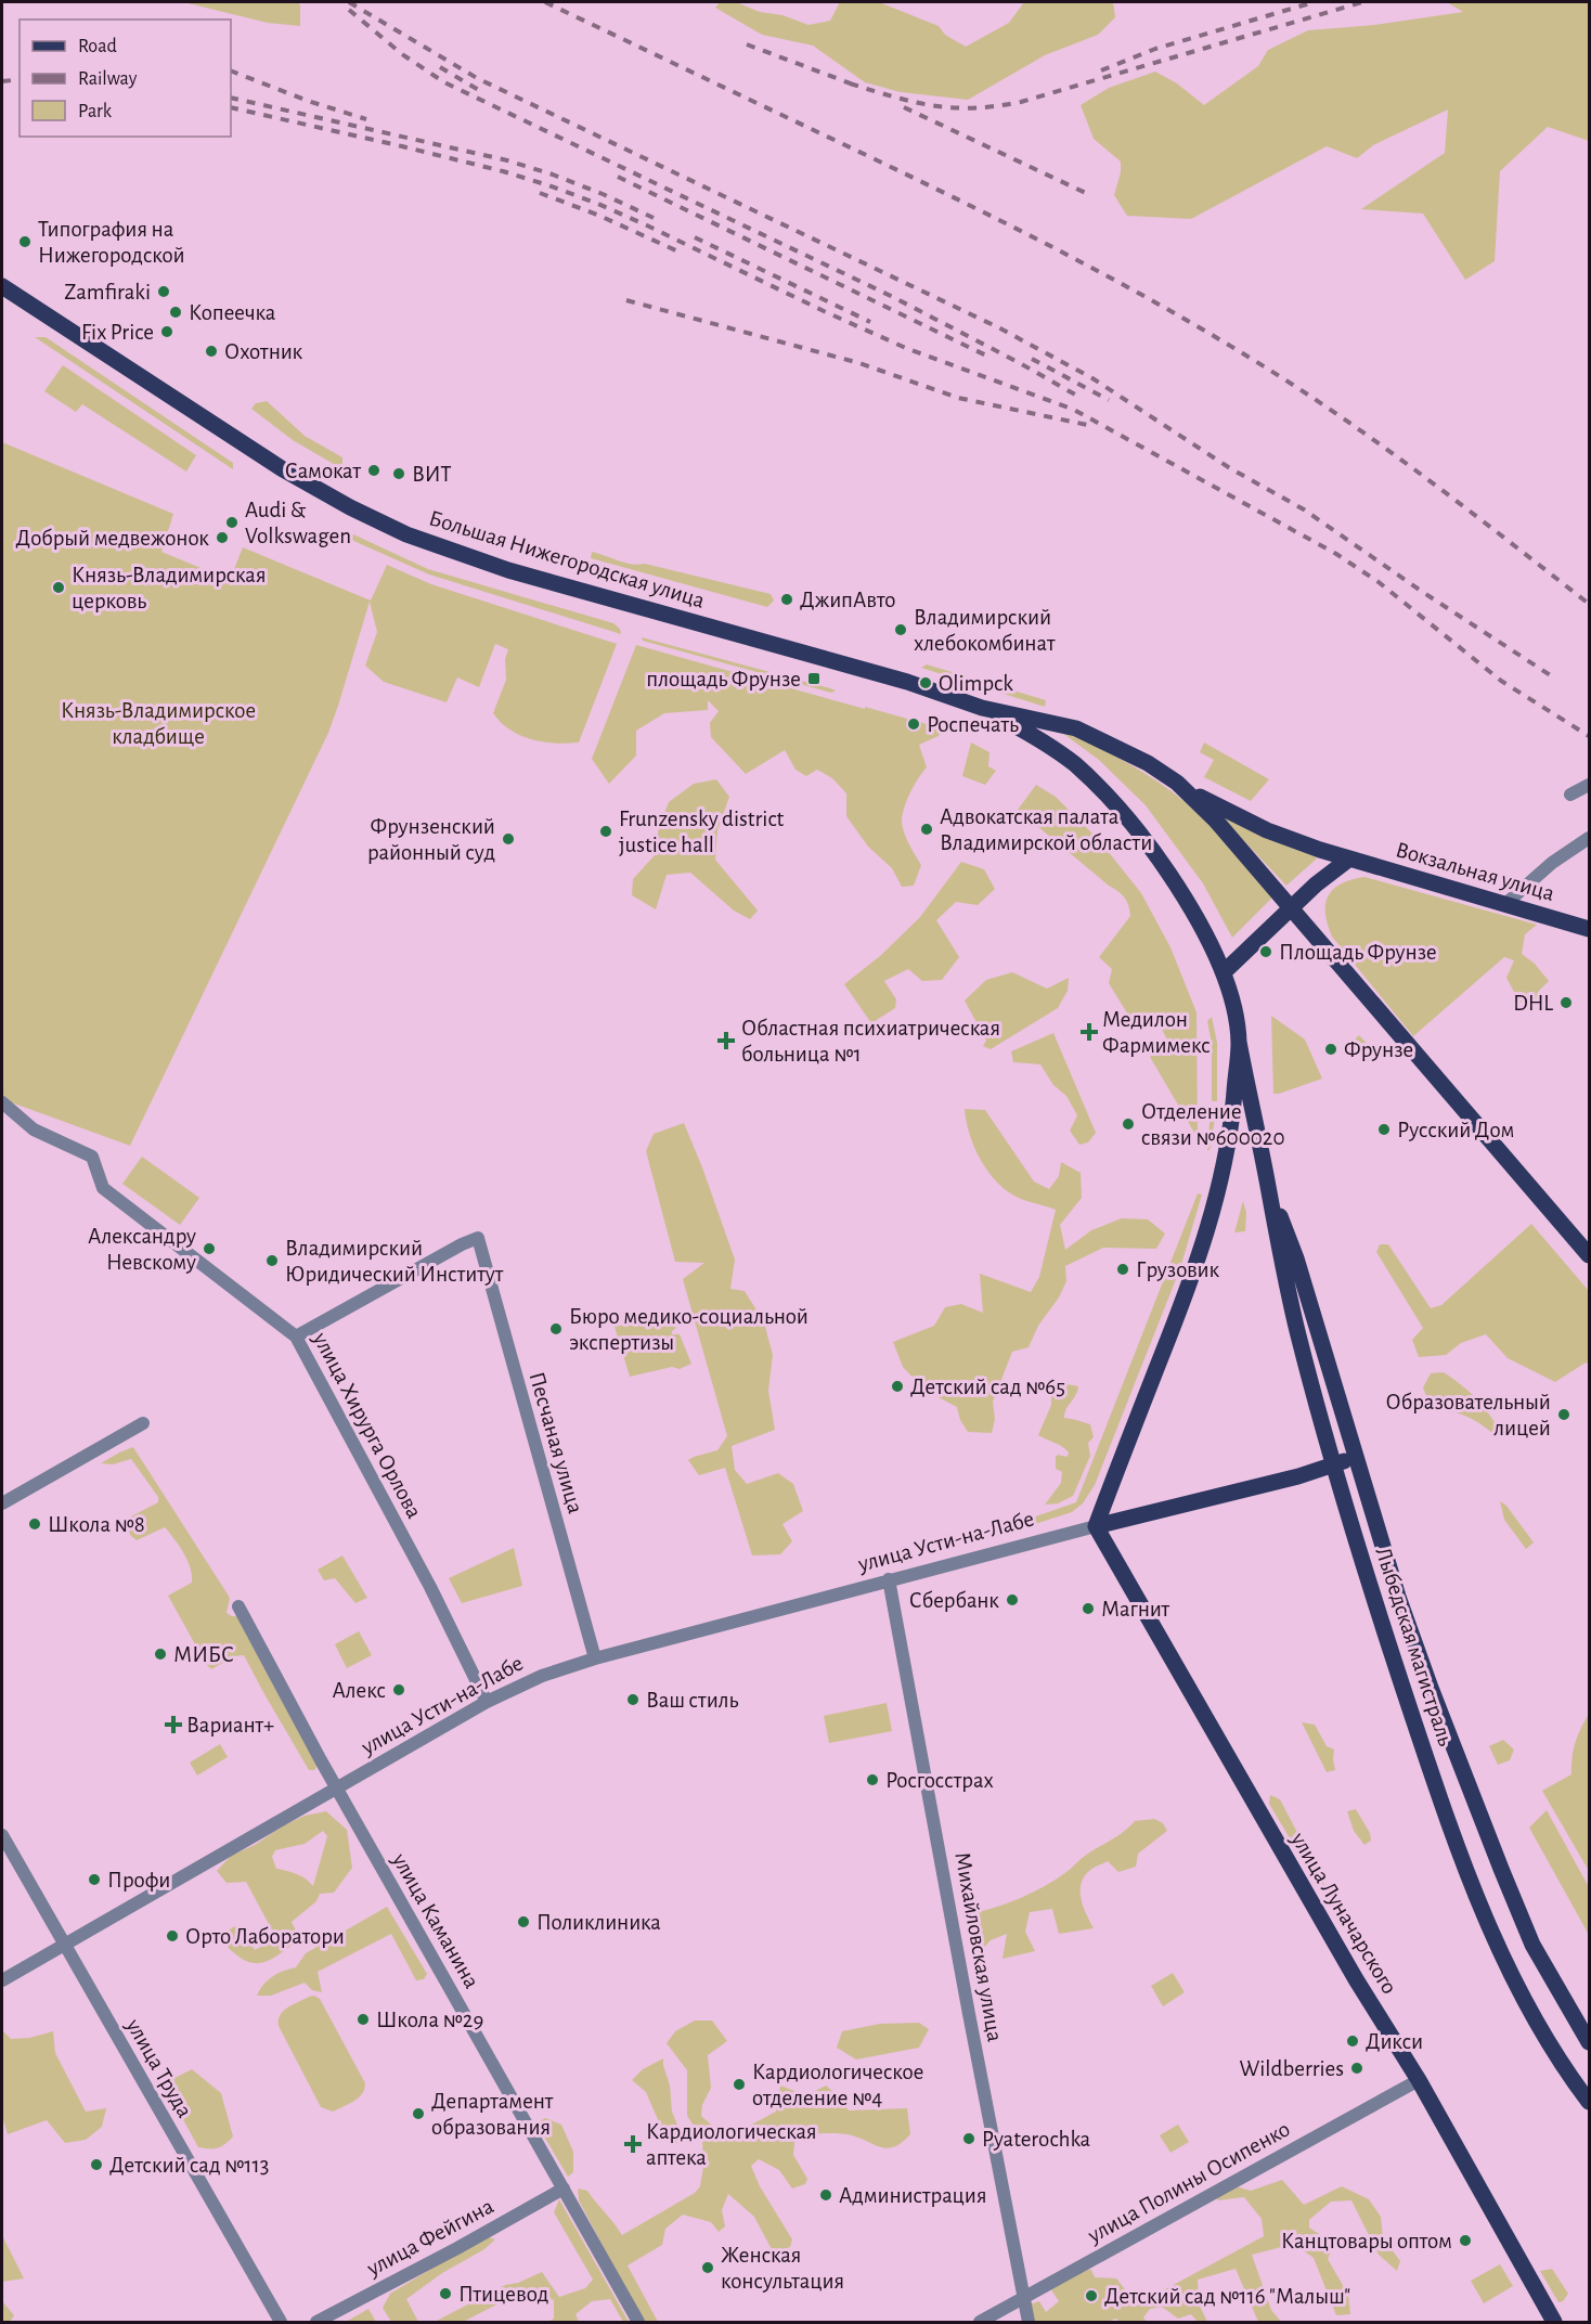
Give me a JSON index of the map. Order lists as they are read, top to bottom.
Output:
{
  "streets": {
    "main road": [
      "Большая Нижегородская улица",
      "Вокзальная улица",
      "улица Усти-на-Лабе",
      "Лыбедская магистраль",
      "улица Луначарского"
    ],
    "street": [
      "улица Хирурга Орлова",
      "Песчаная улица",
      "улица Каманина",
      "Михайловская улица",
      "улица Труда",
      "улица Полины Осипенко",
      "улица Фейгина"
    ]
  },
  "crossings": [
    ["Большая Нижегородская улица", "Вокзальная улица"],
    ["улица Хирурга Орлова", "Песчаная улица"],
    ["улица Хирурга Орлова", "улица Усти-на-Лабе"],
    ["Песчаная улица", "улица Усти-на-Лабе"],
    ["улица Усти-на-Лабе", "Лыбедская магистраль"],
    ["улица Усти-на-Лабе", "улица Луначарского"],
    ["улица Усти-на-Лабе", "улица Каманина"],
    ["улица Усти-на-Лабе", "Михайловская улица"],
    ["улица Усти-на-Лабе", "улица Труда"],
    ["улица Луначарского", "улица Полины Осипенко"],
    ["улица Каманина", "улица Фейгина"],
    ["Михайловская улица", "улица Полины Осипенко"]
  ],
  "parks": ["Князь-Владимирское кладбище"],
  "places": {
    "other": [
      "Типография на Нижегородской",
      "Zamfiraki",
      "Копеечка",
      "Fix Price",
      "Охотник",
      "Самокат",
      "ВИТ",
      "Audi & Volkswagen",
      "Добрый медвежонок",
      "Князь-Владимирская церковь",
      "ДжипАвто",
      "Владимирский хлебокомбинат",
      "Olimpck",
      "Роспечать",
      "Адвокатская палата Владимирской области",
      "Frunzensky district justice hall",
      "Фрунзенский районный суд",
      "Площадь Фрунзе",
      "DHL",
      "Фрунзе",
      "Отделение связи №600020",
      "Русский Дом",
      "Александру Невскому",
      "Владимирский Юридический Институт",
      "Грузовик",
      "Бюро медико-социальной экспертизы",
      "Детский сад №65",
      "Образовательный лицей",
      "Школа №8",
      "Сбербанк",
      "Магнит",
      "МИБС",
      "Алекс",
      "Ваш стиль",
      "Росгосстрах",
      "Профи",
      "Поликлиника",
      "Орто Лаборатори",
      "Школа №29",
      "Дикси",
      "Wildberries",
      "Кардиологическое отделение №4",
      "Департамент образования",
      "Pyaterochka",
      "Детский сад №113",
      "Администрация",
      "Канцтовары оптом",
      "Женская консультация",
      "Птицевод",
      "Детский сад №116 \"Малыш\""
    ],
    "transit": ["площадь Фрунзе"],
    "health": [
      "Медилон Фармимекс",
      "Областная психиатрическая больница №1",
      "Вариант+",
      "Кардиологическая аптека"
    ]
  },
  "legend": ["Road", "Railway", "Park"]
}
